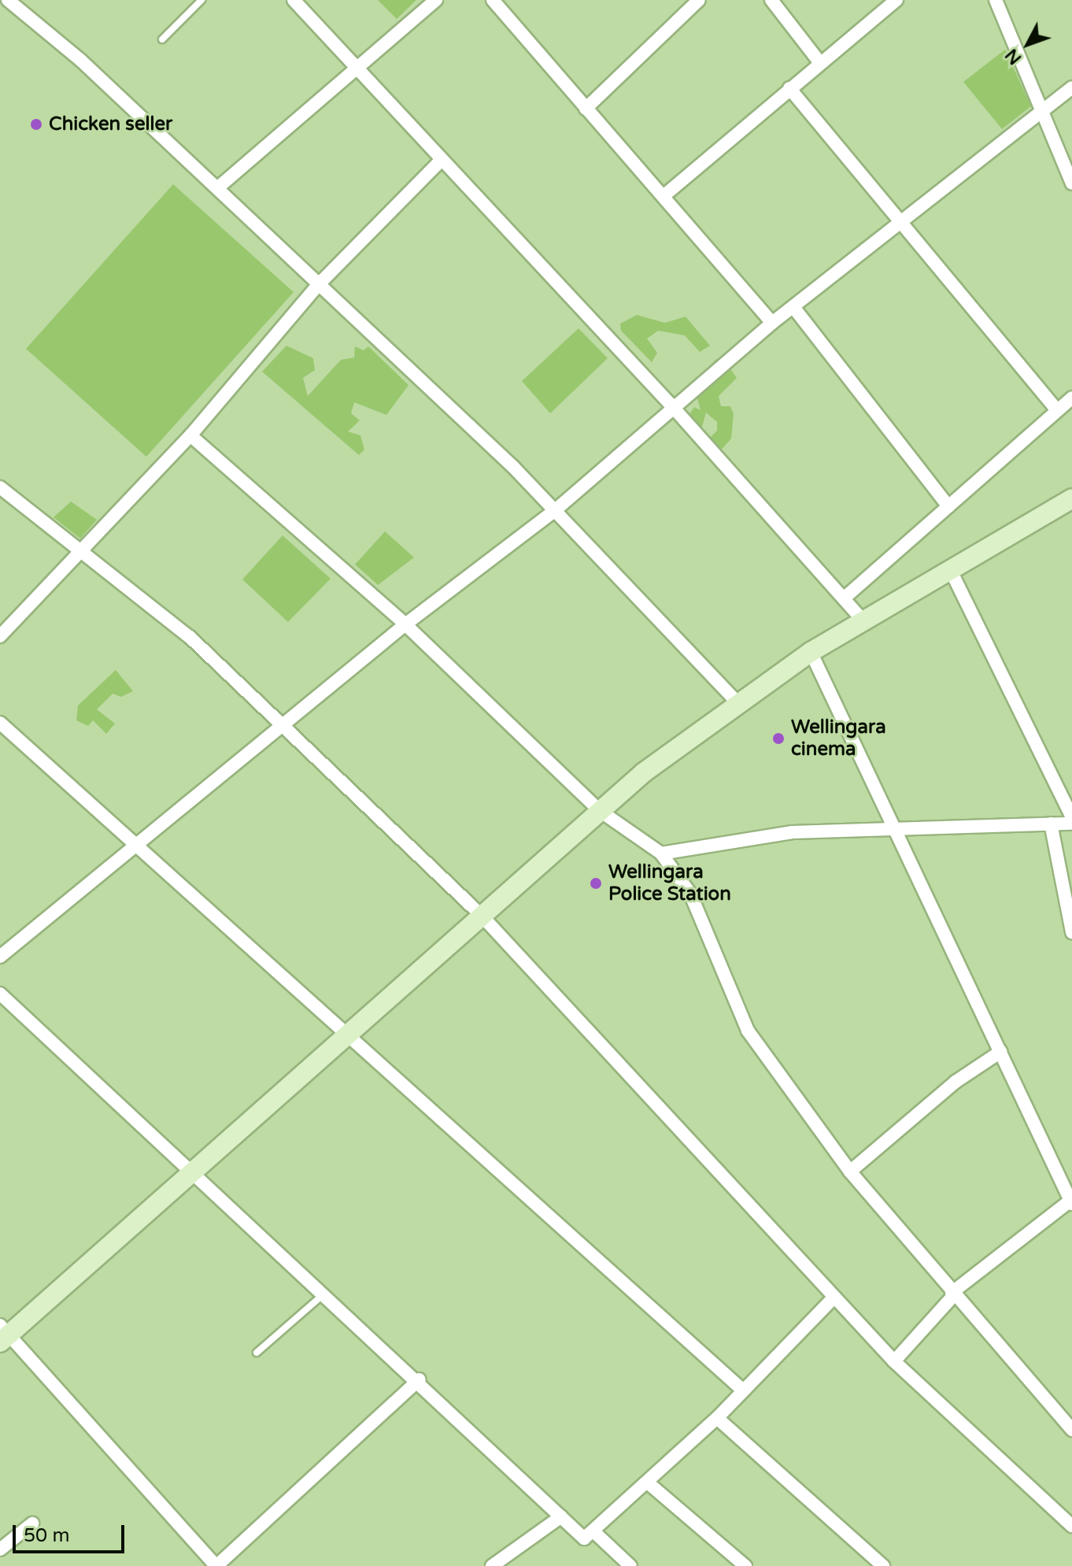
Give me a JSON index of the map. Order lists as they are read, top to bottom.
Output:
{
  "places": ["Chicken seller", "Wellingara cinema", "Wellingara Police Station"],
  "scale_bar": "50 m",
  "north": "bottom left"
}
